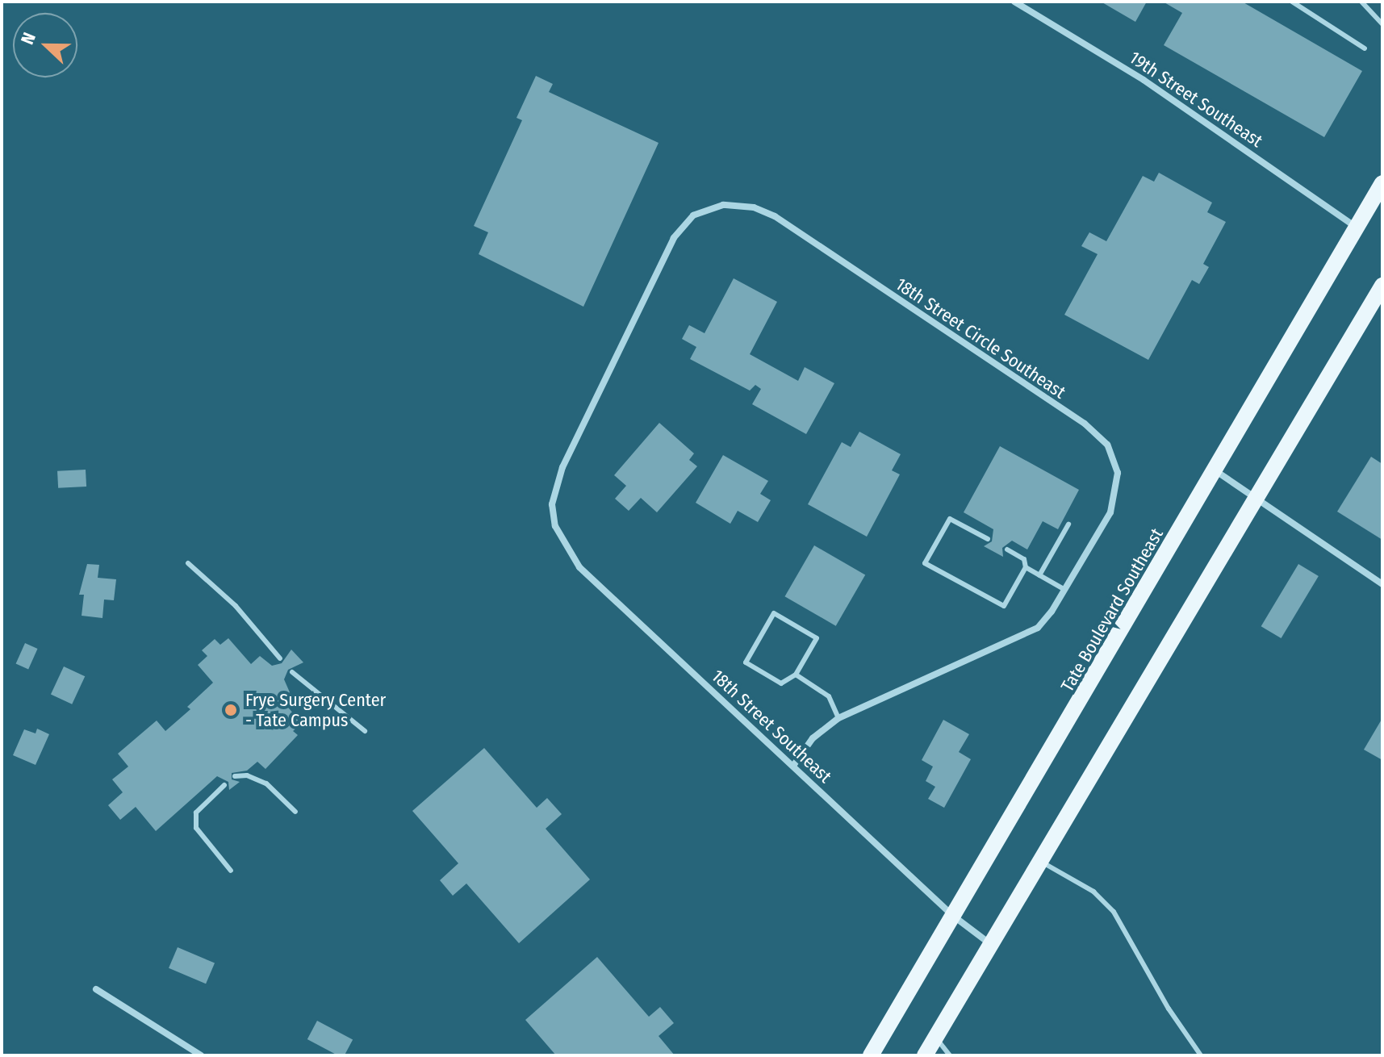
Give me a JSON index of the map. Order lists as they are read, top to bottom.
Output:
{
  "streets": {
    "main road": ["Tate Boulevard Southeast"],
    "street": ["19th Street Southeast", "18th Street Circle Southeast", "18th Street Southeast"]
  },
  "crossings": [
    ["19th Street Southeast", "Tate Boulevard Southeast"],
    ["18th Street Circle Southeast", "18th Street Southeast"],
    ["Tate Boulevard Southeast", "18th Street Southeast"]
  ],
  "places": ["Frye Surgery Center - Tate Campus"],
  "north": "left"
}
